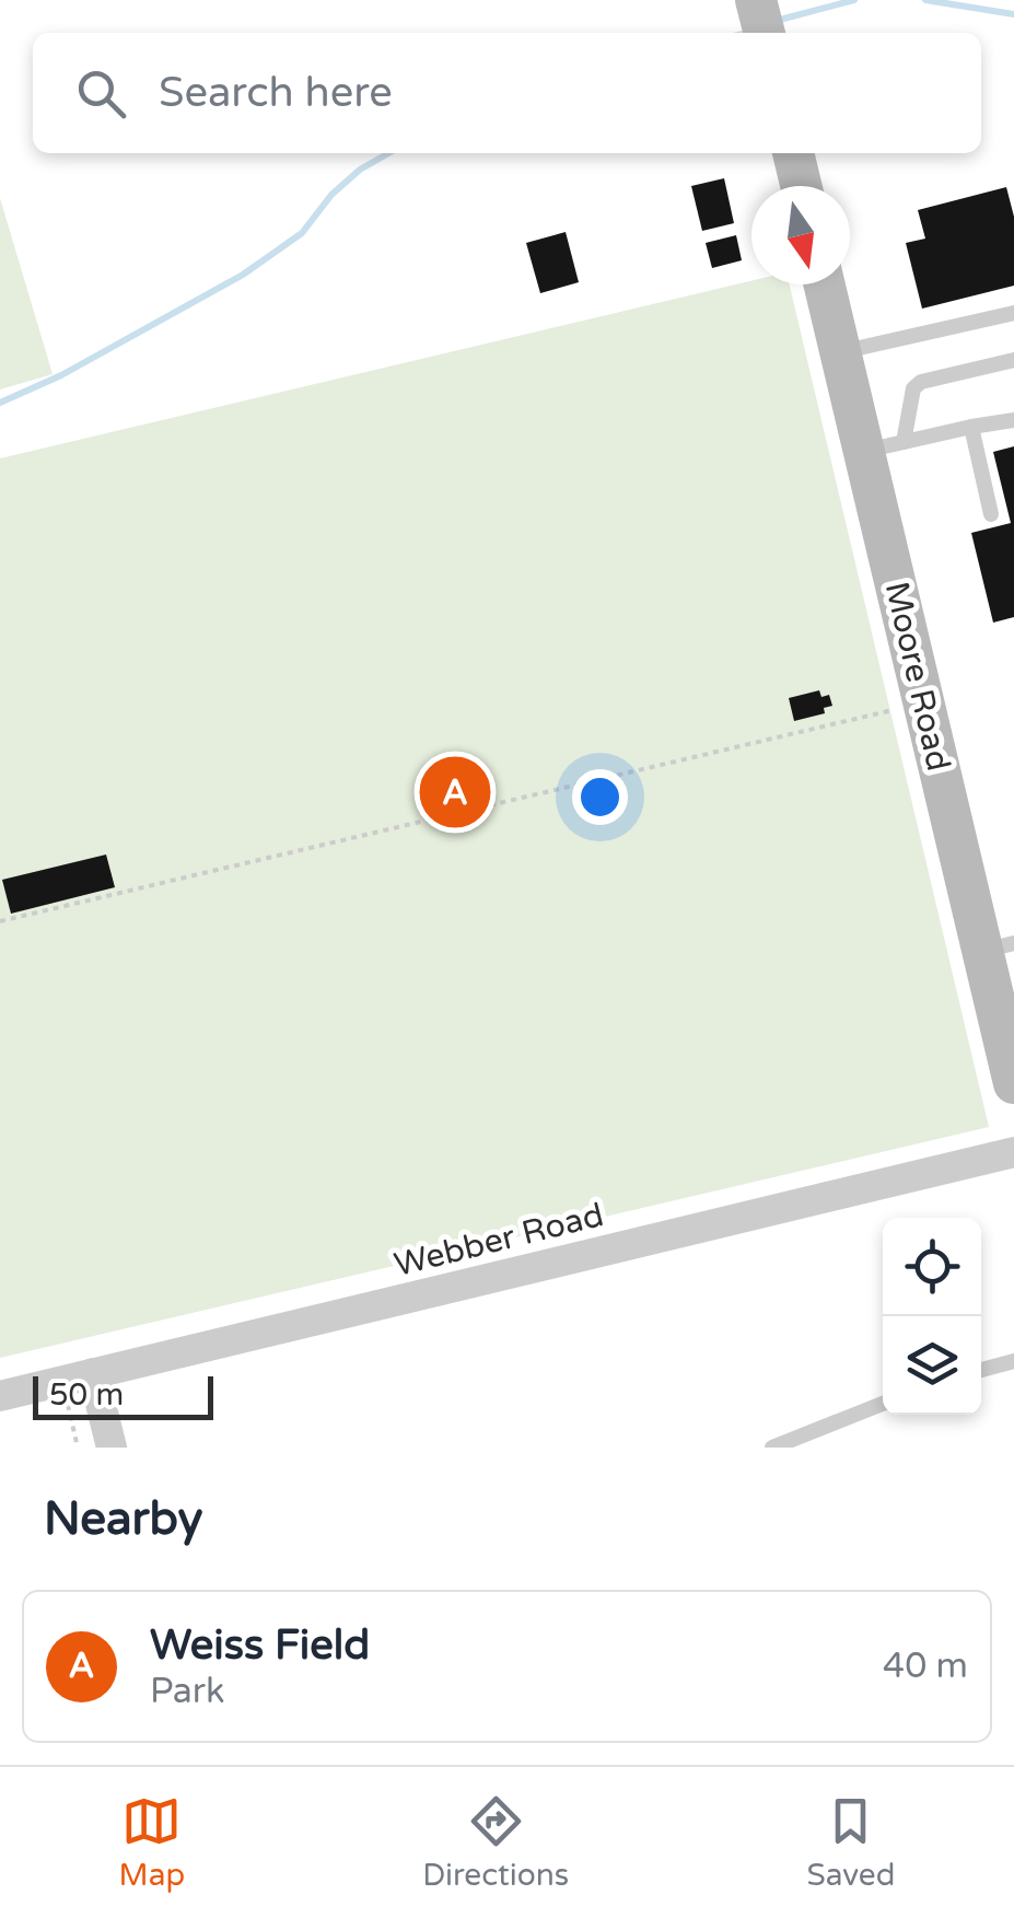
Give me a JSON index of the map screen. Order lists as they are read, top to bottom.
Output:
{
  "streets": {
    "street": ["Moore Road", "Webber Road"]
  },
  "scale_bar": "50 m",
  "north": "bottom",
  "page": {
    "search": "Search here",
    "pins": "A",
    "scale": "50 m",
    "heading": "Nearby",
    "list": [
      {
        "mark": "A",
        "name": "Weiss Field",
        "note": "Park",
        "value": "40 m"
      }
    ],
    "nav": ["Map", "Directions", "Saved"]
  }
}
